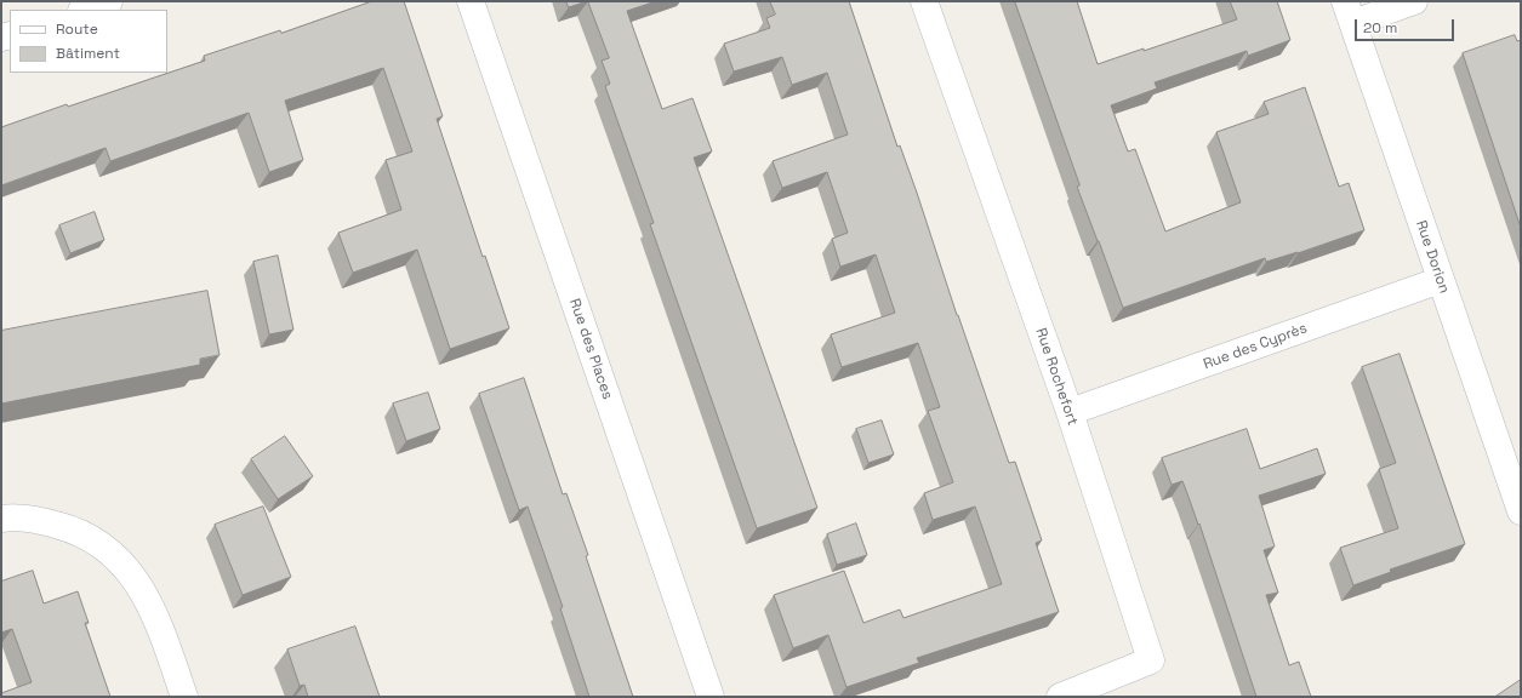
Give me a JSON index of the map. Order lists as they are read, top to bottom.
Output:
{
  "streets": {
    "street": [
      "Rue Dorion",
      "Rue des Cyprès",
      "Rue des Places",
      "Rue Rochefort"
    ]
  },
  "crossings": [
    ["Rue Dorion", "Rue des Cyprès"],
    ["Rue des Cyprès", "Rue Rochefort"]
  ],
  "legend": ["Route", "Bâtiment"],
  "scale_bar": "20 m"
}
